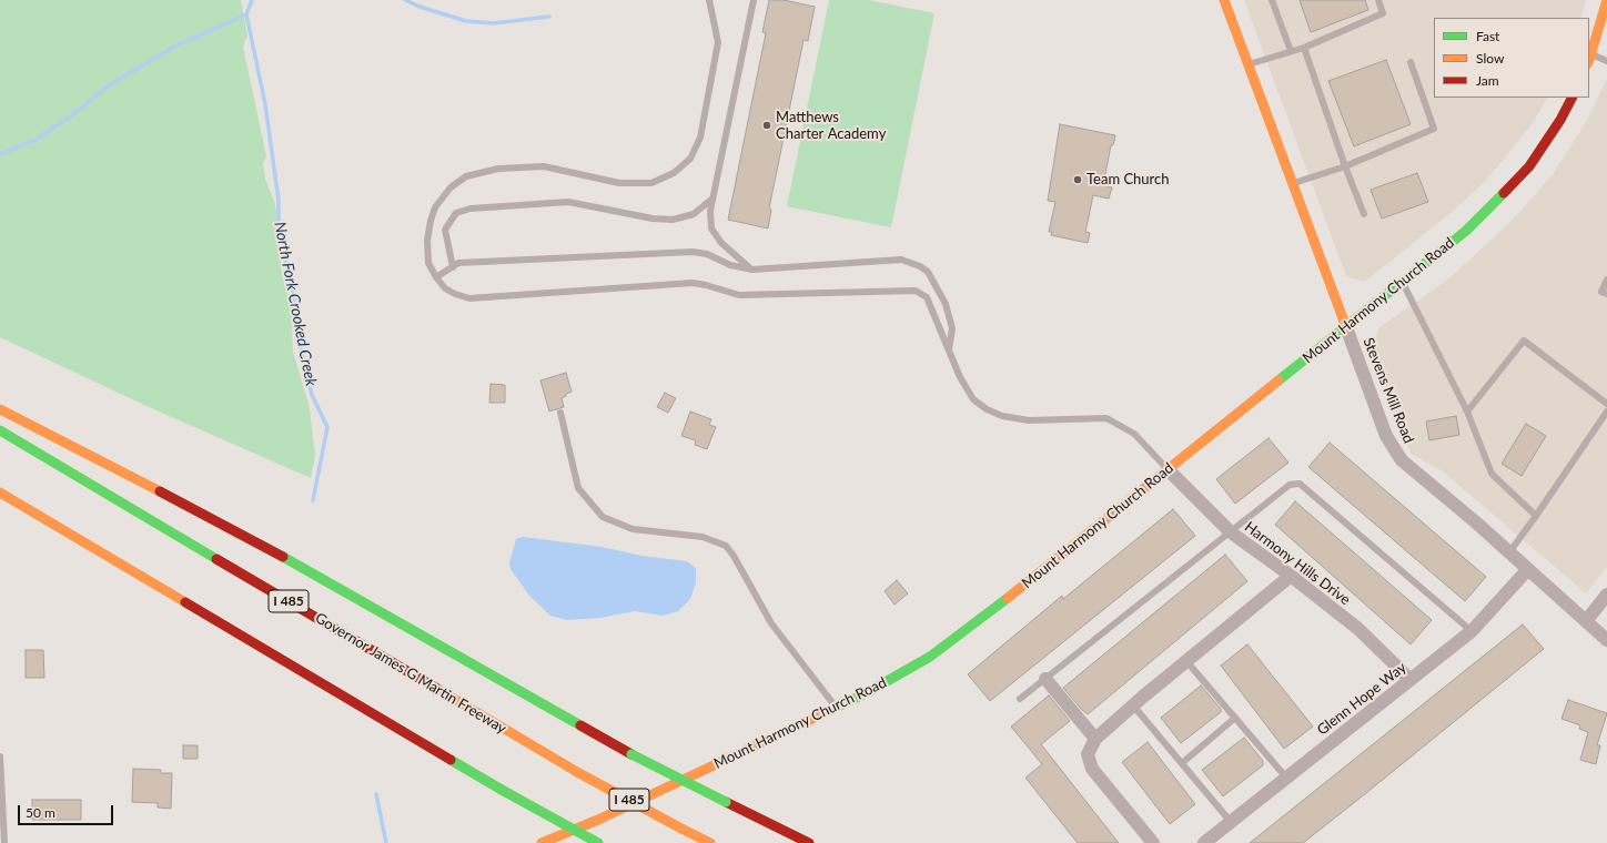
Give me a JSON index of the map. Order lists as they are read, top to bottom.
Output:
{
  "streets": {
    "main road": [
      "Mount Harmony Church Road",
      "Stevens Mill Road",
      "I 485",
      "Governor James G Martin Freeway"
    ],
    "street": ["Harmony Hills Drive", "Glenn Hope Way"]
  },
  "crossings": [
    ["Mount Harmony Church Road", "Stevens Mill Road"],
    ["Mount Harmony Church Road", "Harmony Hills Drive"],
    ["Stevens Mill Road", "Glenn Hope Way"],
    ["Harmony Hills Drive", "Glenn Hope Way"]
  ],
  "water": ["North Fork Crooked Creek"],
  "places": ["Matthews Charter Academy", "Team Church"],
  "legend": ["Fast", "Slow", "Jam"],
  "scale_bar": "50 m"
}
